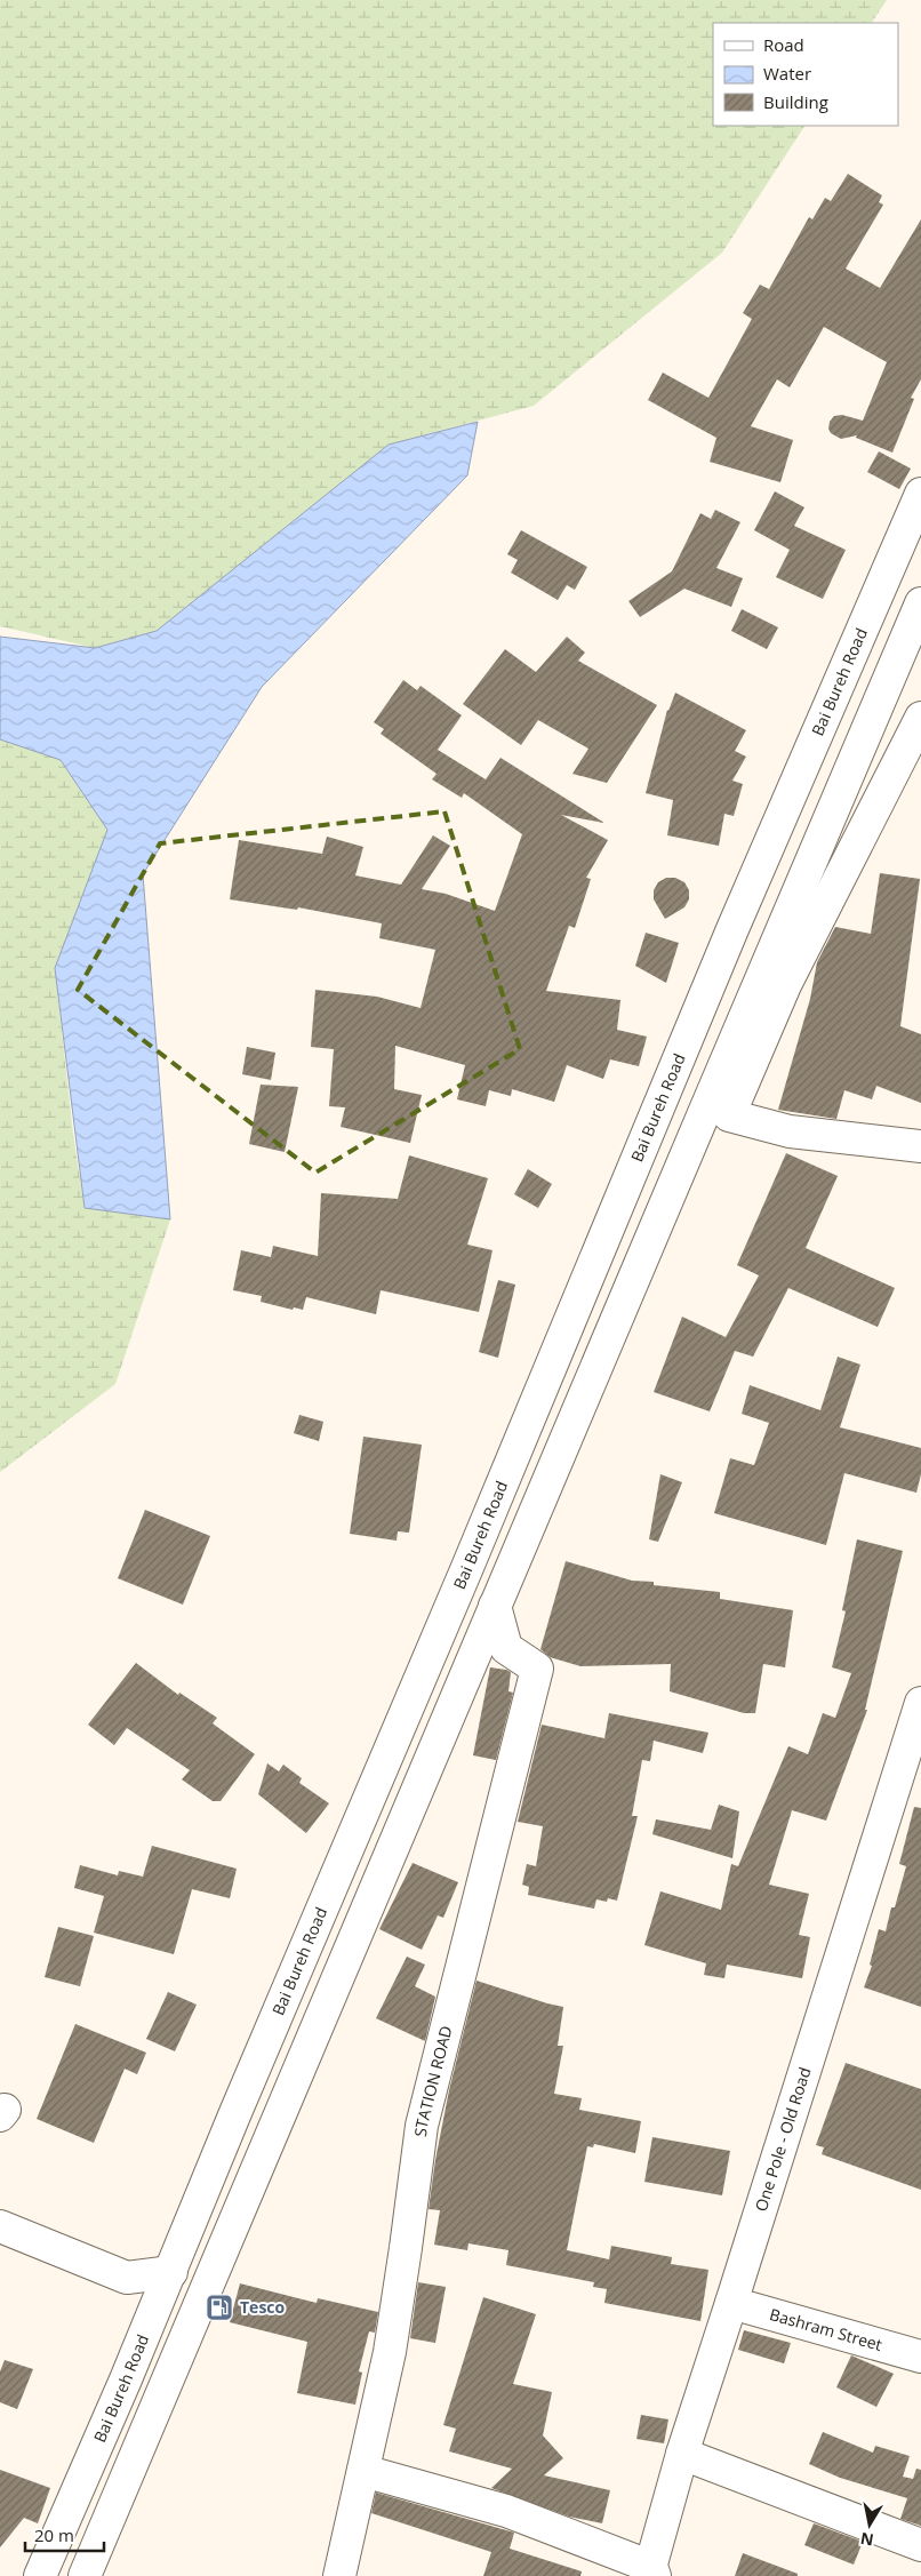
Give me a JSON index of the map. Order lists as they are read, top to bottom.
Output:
{
  "streets": {
    "main road": [
      "Bai Bureh Road",
      "STATION ROAD",
      "One Pole - Old Road",
      "Bashram Street"
    ]
  },
  "crossings": [
    ["One Pole - Old Road", "Bashram Street"]
  ],
  "places": {
    "fuel station": ["Tesco"]
  },
  "legend": ["Road", "Water", "Building"],
  "scale_bar": "20 m",
  "north": "bottom"
}
